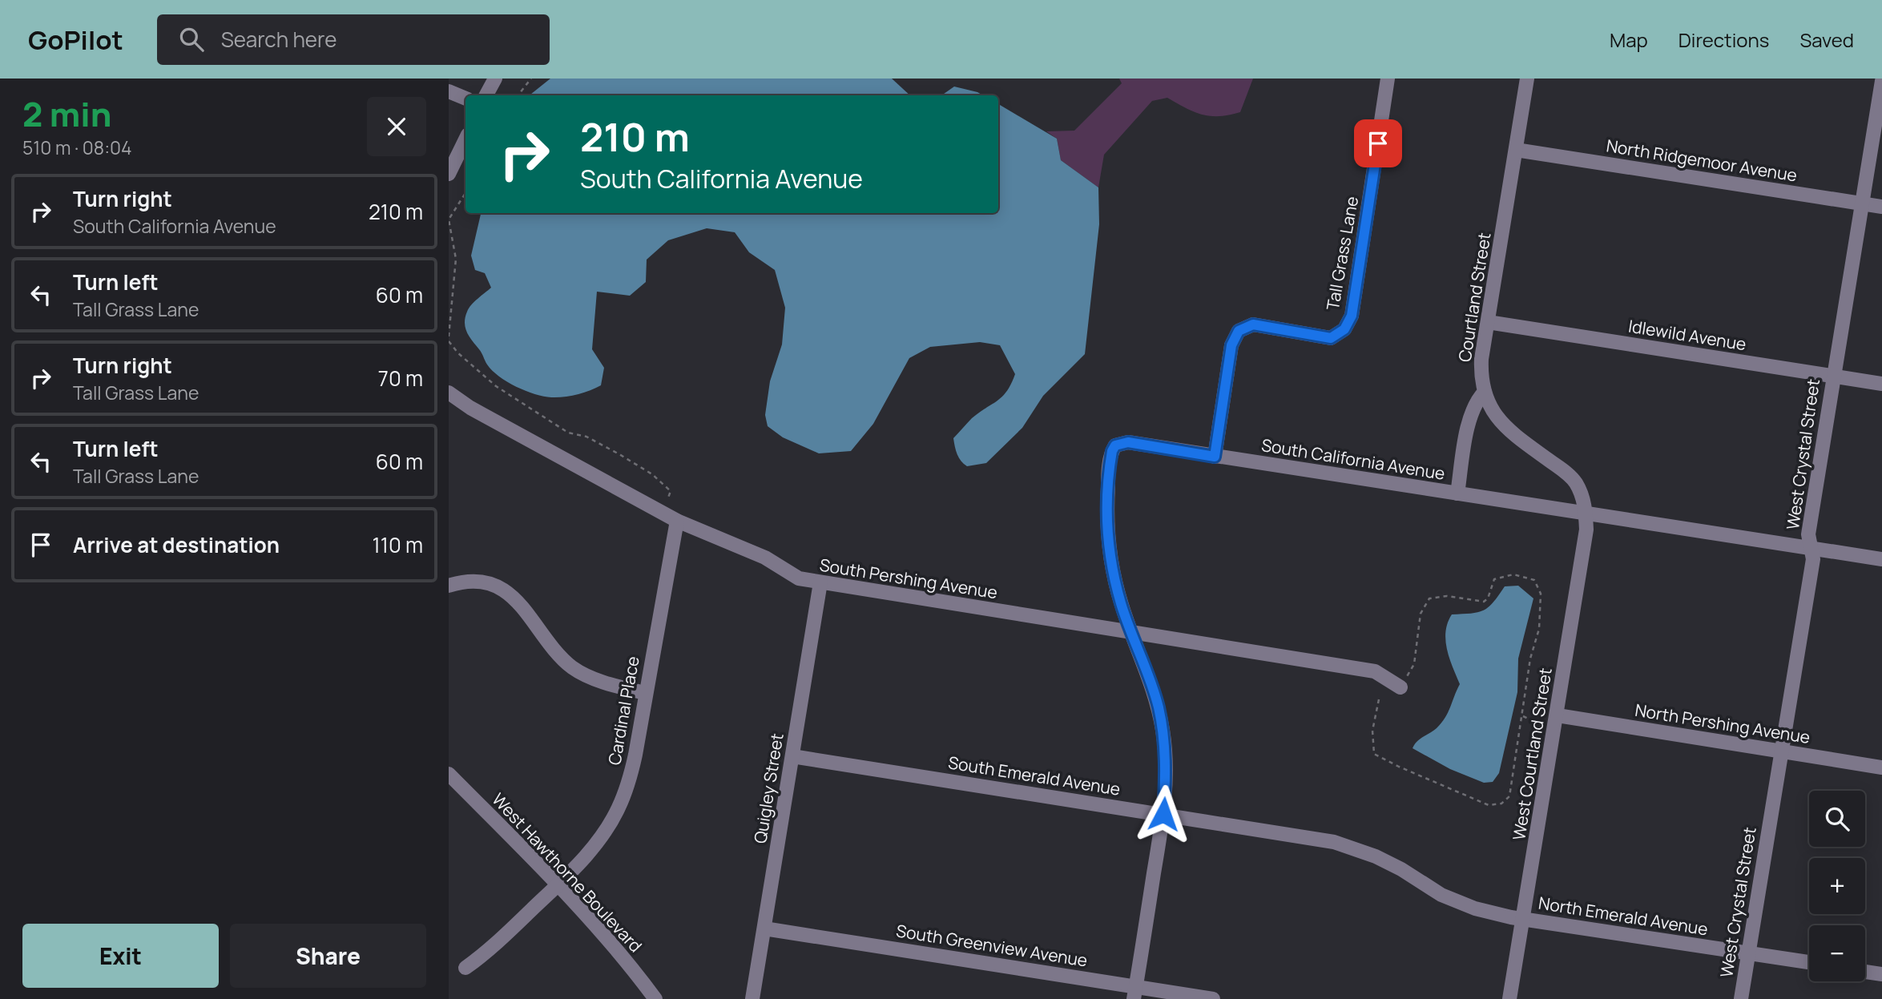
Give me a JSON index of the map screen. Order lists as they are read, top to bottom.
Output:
{
  "streets": {
    "street": [
      "North Ridgemoor Avenue",
      "Tall Grass Lane",
      "Courtland Street",
      "Idlewild Avenue",
      "West Crystal Street",
      "South California Avenue",
      "South Pershing Avenue",
      "Cardinal Place",
      "North Pershing Avenue",
      "West Courtland Street",
      "South Emerald Avenue",
      "Quigley Street",
      "West Hawthorne Boulevard",
      "North Emerald Avenue",
      "South Greenview Avenue"
    ]
  },
  "crossings": [
    ["North Ridgemoor Avenue", "Courtland Street"],
    ["North Ridgemoor Avenue", "West Crystal Street"],
    ["Tall Grass Lane", "South California Avenue"],
    ["Courtland Street", "Idlewild Avenue"],
    ["Courtland Street", "South California Avenue"],
    ["Courtland Street", "West Courtland Street"],
    ["Idlewild Avenue", "West Crystal Street"],
    ["West Crystal Street", "South California Avenue"],
    ["West Crystal Street", "North Pershing Avenue"],
    ["West Crystal Street", "North Emerald Avenue"],
    ["South California Avenue", "South Pershing Avenue"],
    ["South California Avenue", "West Courtland Street"],
    ["South Pershing Avenue", "Cardinal Place"],
    ["South Pershing Avenue", "Quigley Street"],
    ["Cardinal Place", "West Hawthorne Boulevard"],
    ["North Pershing Avenue", "West Courtland Street"],
    ["West Courtland Street", "South Emerald Avenue"],
    ["West Courtland Street", "North Emerald Avenue"],
    ["South Emerald Avenue", "Quigley Street"],
    ["South Emerald Avenue", "North Emerald Avenue"],
    ["Quigley Street", "South Greenview Avenue"]
  ],
  "page": {
    "header": "GoPilot",
    "search": "Search here",
    "nav": ["Map", "Directions", "Saved"],
    "heading": ["2 min", "510 m · 08:04"],
    "turn": ["210 m", "South California Avenue"],
    "list": [
      {
        "name": "Turn right",
        "note": "South California Avenue",
        "value": "210 m"
      },
      {
        "name": "Turn left",
        "note": "Tall Grass Lane",
        "value": "60 m"
      },
      {
        "name": "Turn right",
        "note": "Tall Grass Lane",
        "value": "70 m"
      },
      {
        "name": "Turn left",
        "note": "Tall Grass Lane",
        "value": "60 m"
      },
      {
        "name": "Arrive at destination",
        "value": "110 m"
      }
    ],
    "map_buttons": ["+", "−"],
    "buttons": ["Exit", "Share"]
  }
}
